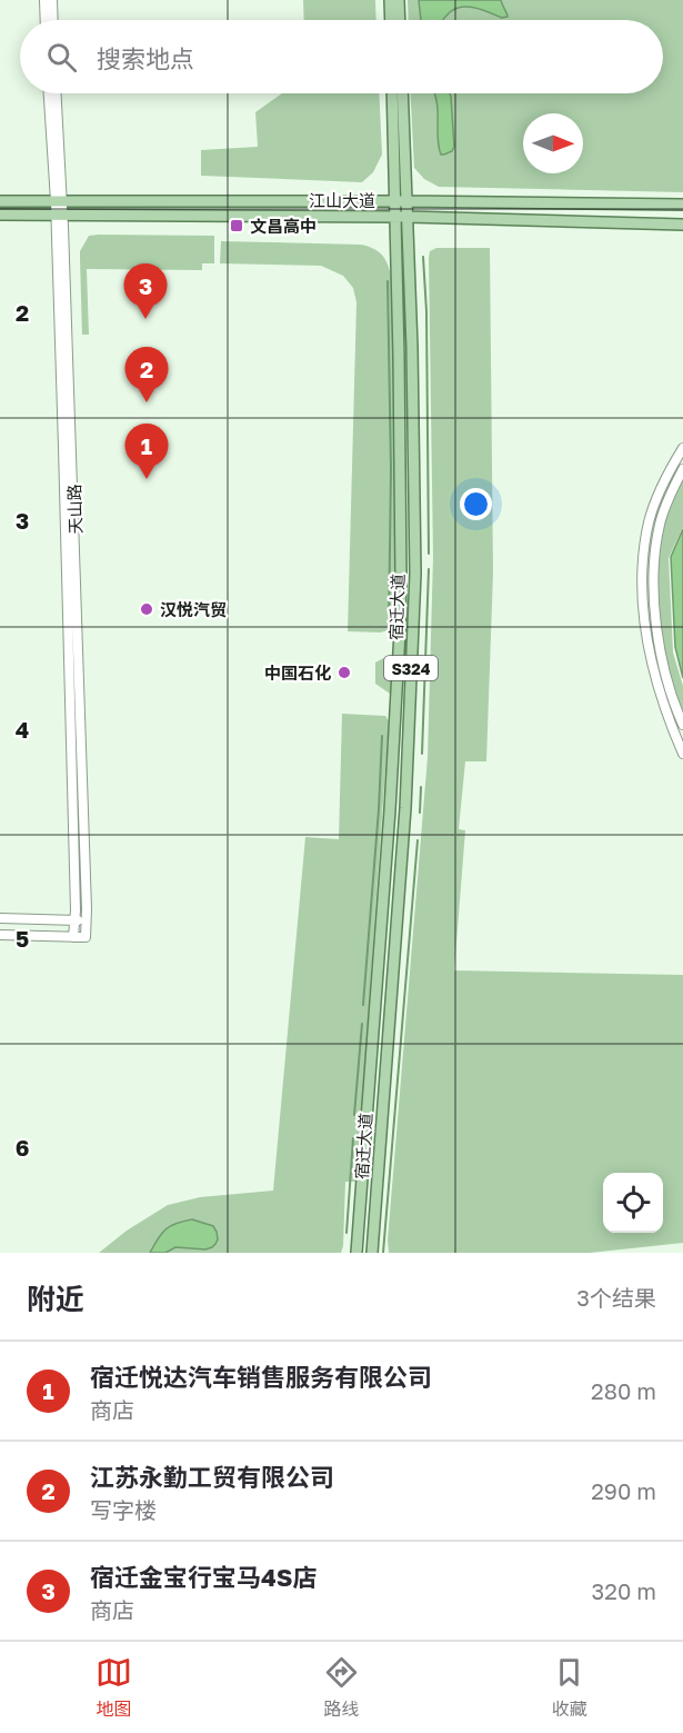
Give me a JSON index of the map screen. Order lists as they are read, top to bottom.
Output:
{
  "streets": {
    "main road": ["江山大道", "宿迁大道", "S324"],
    "street": ["天山路"]
  },
  "crossings": [
    ["江山大道", "天山路"],
    ["江山大道", "宿迁大道"]
  ],
  "places": {
    "transit": ["文昌高中"],
    "other": ["汉悦汽贸", "中国石化"]
  },
  "north": "right",
  "page": {
    "search": "搜索地点",
    "pins": ["3", "2", "1"],
    "heading": ["附近", "3个结果"],
    "list": [
      {
        "mark": "1",
        "name": "宿迁悦达汽车销售服务有限公司",
        "note": "商店",
        "value": "280 m"
      },
      {
        "mark": "2",
        "name": "江苏永勤工贸有限公司",
        "note": "写字楼",
        "value": "290 m"
      },
      {
        "mark": "3",
        "name": "宿迁金宝行宝马4S店",
        "note": "商店",
        "value": "320 m"
      }
    ],
    "nav": ["地图", "路线", "收藏"]
  },
  "grid": {
    "rows": [
      "2",
      "3",
      "4",
      "5",
      "6"
    ]
  }
}
